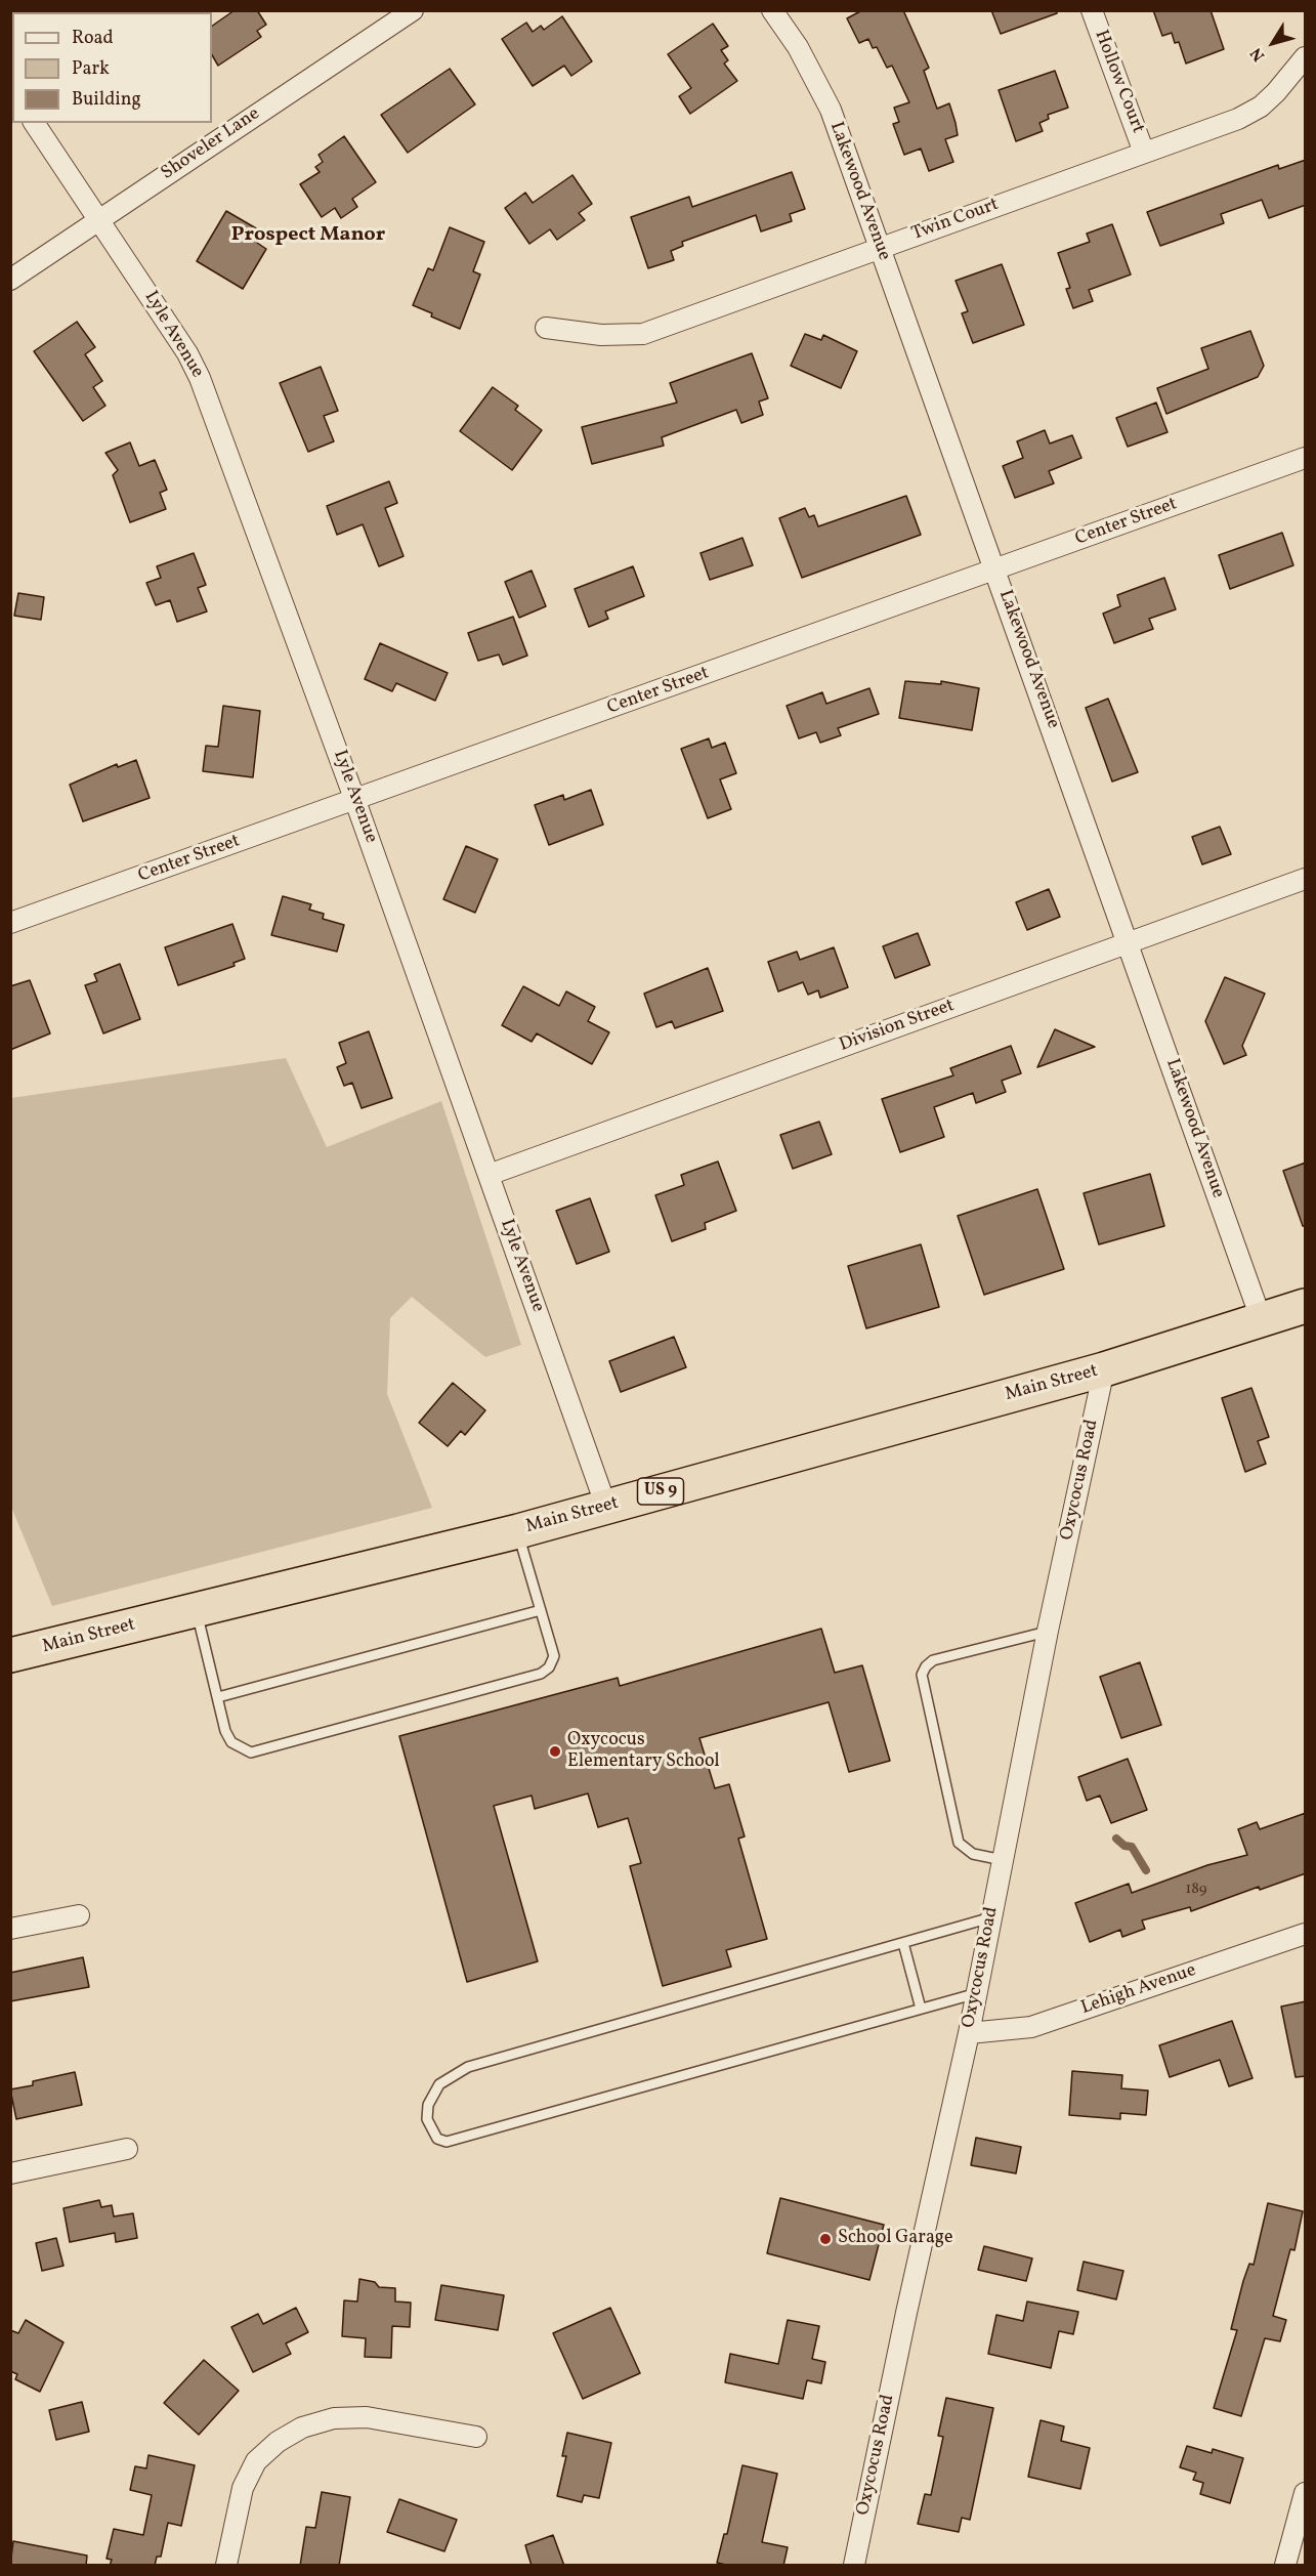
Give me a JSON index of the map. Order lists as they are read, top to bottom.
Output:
{
  "streets": {
    "highway": ["Main Street", "US 9"],
    "street": [
      "Hollow Court",
      "Shoveler Lane",
      "Lakewood Avenue",
      "Twin Court",
      "Lyle Avenue",
      "Center Street",
      "Division Street",
      "Oxycocus Road",
      "Lehigh Avenue"
    ]
  },
  "crossings": [
    ["Hollow Court", "Twin Court"],
    ["Shoveler Lane", "Lyle Avenue"],
    ["Lakewood Avenue", "Twin Court"],
    ["Lakewood Avenue", "Center Street"],
    ["Lakewood Avenue", "Division Street"],
    ["Lakewood Avenue", "Main Street"],
    ["Lyle Avenue", "Center Street"],
    ["Lyle Avenue", "Division Street"],
    ["Lyle Avenue", "Main Street"],
    ["Main Street", "Oxycocus Road"],
    ["Oxycocus Road", "Lehigh Avenue"]
  ],
  "districts": ["Prospect Manor"],
  "places": ["Oxycocus Elementary School", "School Garage"],
  "house_numbers": ["189"],
  "legend": ["Road", "Park", "Building"],
  "north": "bottom left"
}
